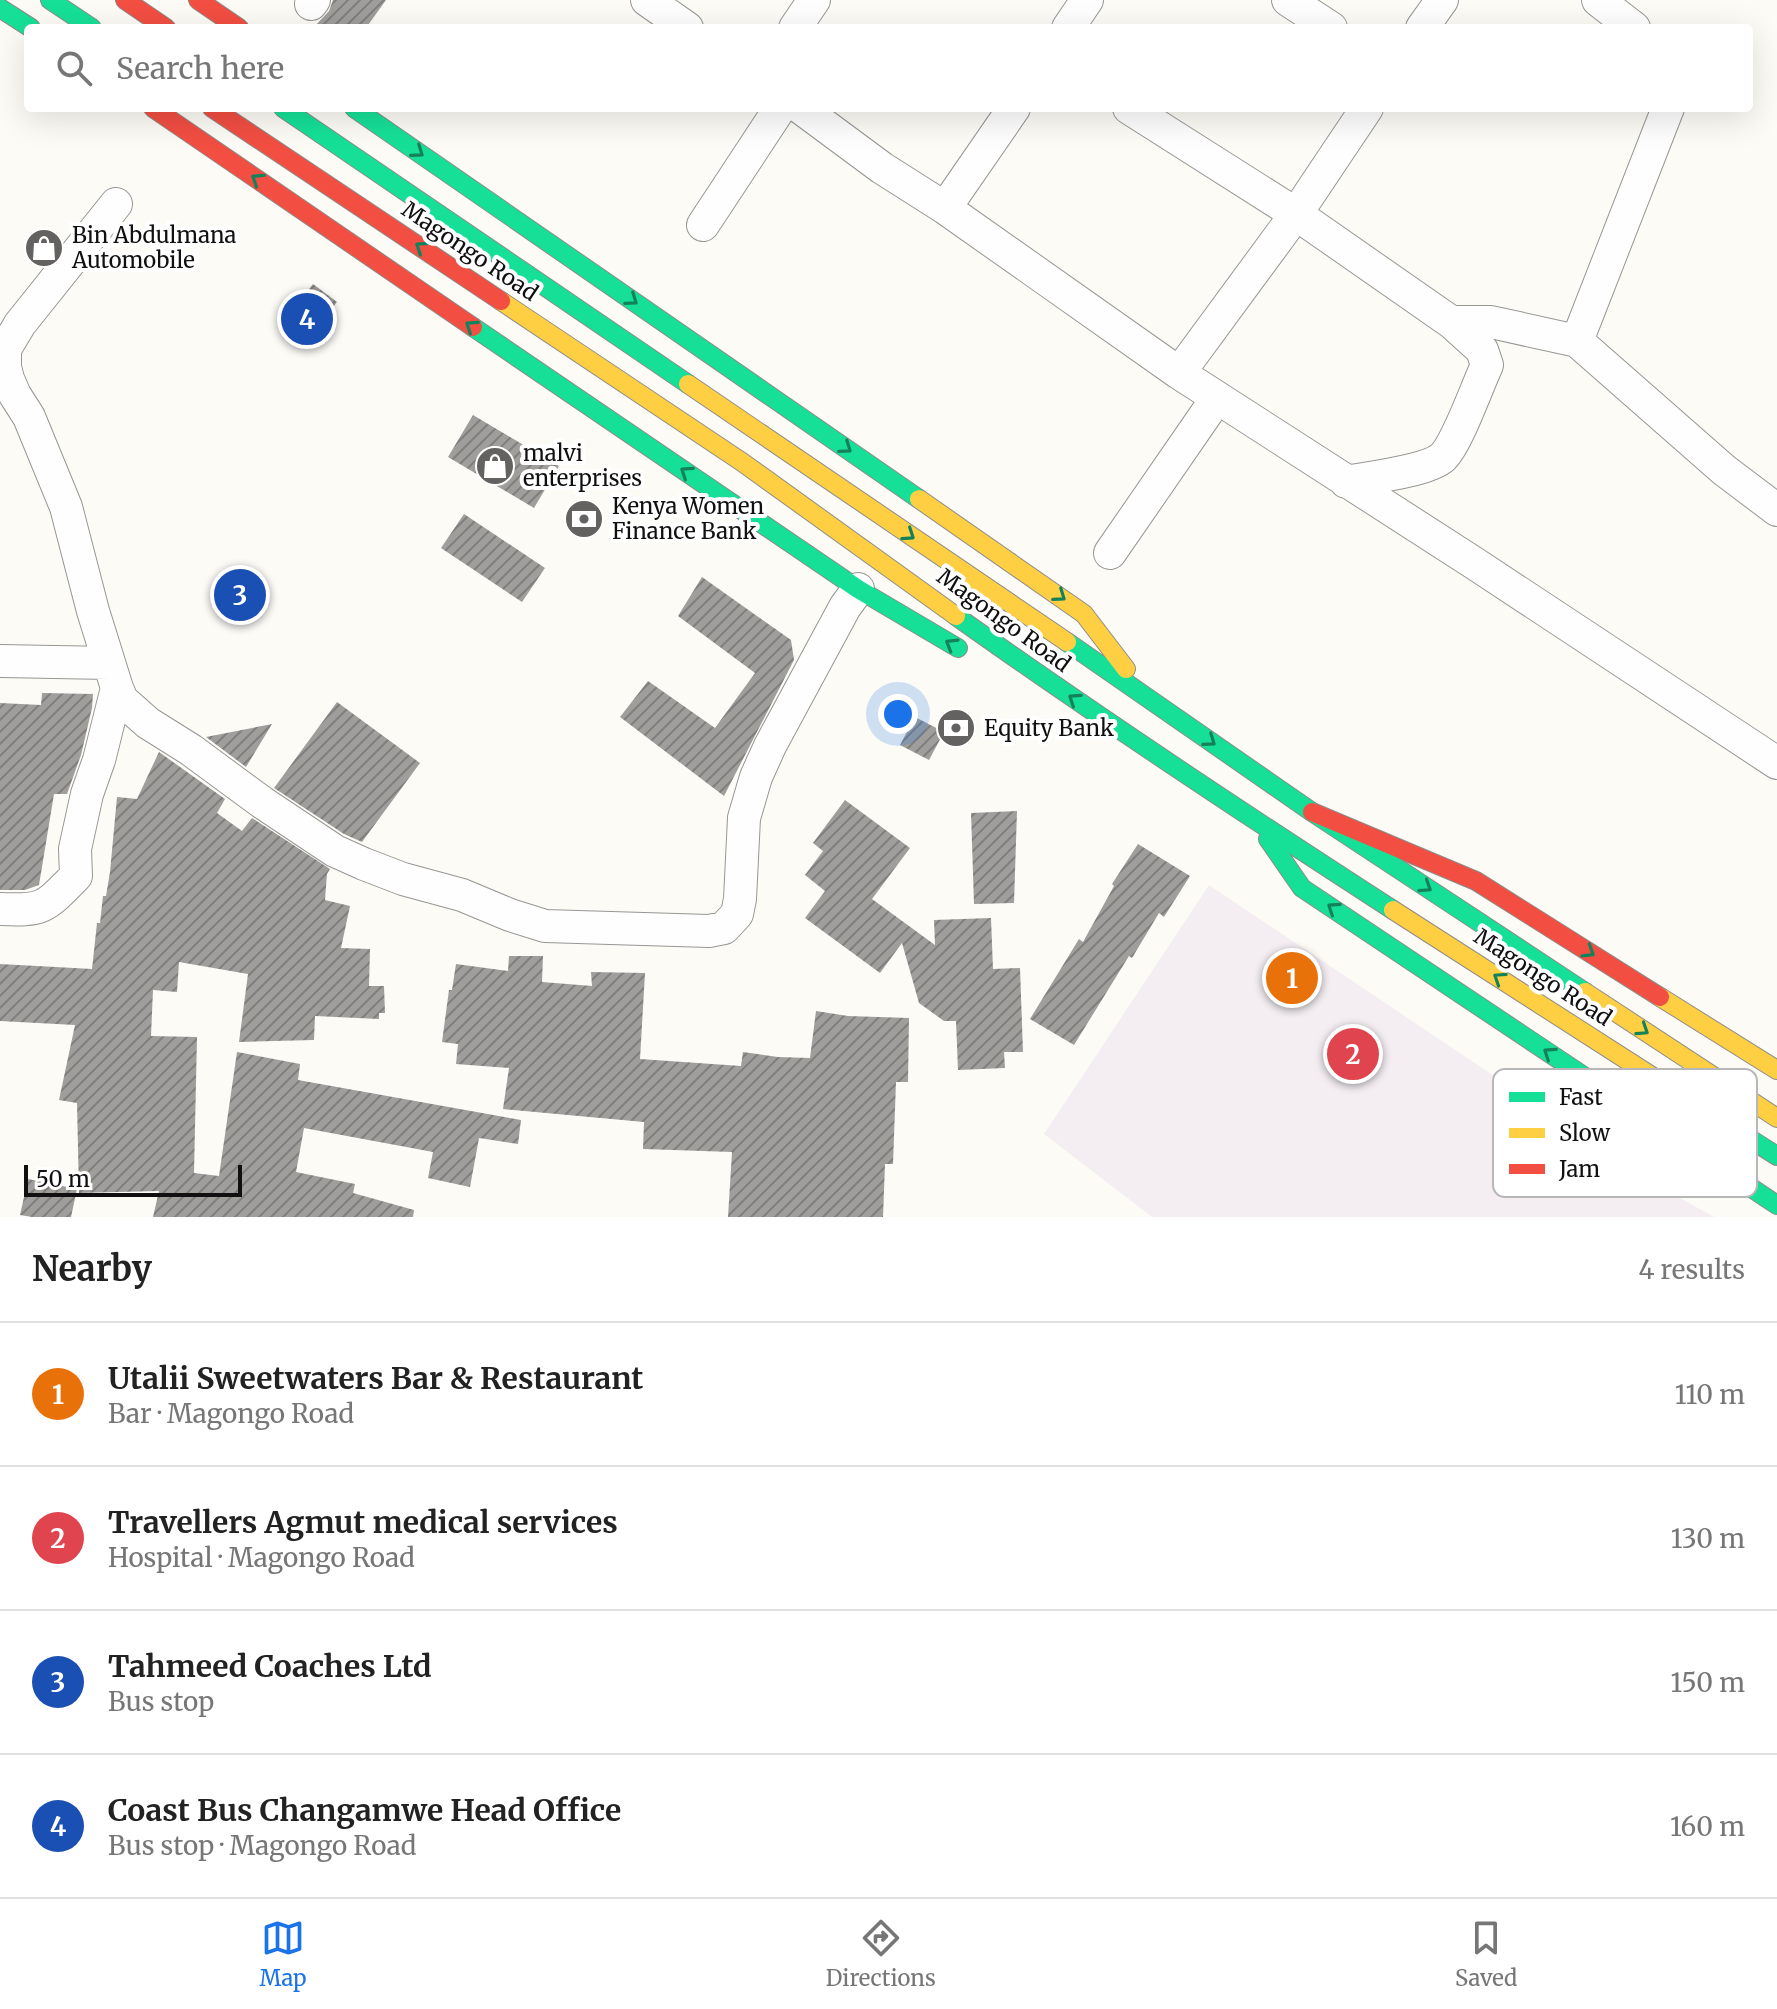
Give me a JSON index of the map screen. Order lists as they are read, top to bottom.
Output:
{
  "streets": {
    "main road": ["Magongo Road"]
  },
  "places": {
    "shop": ["Bin Abdulmana Automobile", "malvi enterprises"],
    "bank": ["Kenya Women Finance Bank", "Equity Bank"]
  },
  "legend": ["Fast", "Slow", "Jam"],
  "scale_bar": "50 m",
  "page": {
    "search": "Search here",
    "pins": [
      "4",
      "3",
      "1",
      "2"
    ],
    "scale": "50 m",
    "heading": ["Nearby", "4 results"],
    "list": [
      {
        "mark": "1",
        "name": "Utalii Sweetwaters Bar & Restaurant",
        "note": "Bar · Magongo Road",
        "value": "110 m"
      },
      {
        "mark": "2",
        "name": "Travellers Agmut medical services",
        "note": "Hospital · Magongo Road",
        "value": "130 m"
      },
      {
        "mark": "3",
        "name": "Tahmeed Coaches Ltd",
        "note": "Bus stop",
        "value": "150 m"
      },
      {
        "mark": "4",
        "name": "Coast Bus Changamwe Head Office",
        "note": "Bus stop · Magongo Road",
        "value": "160 m"
      }
    ],
    "nav": ["Map", "Directions", "Saved"]
  }
}
